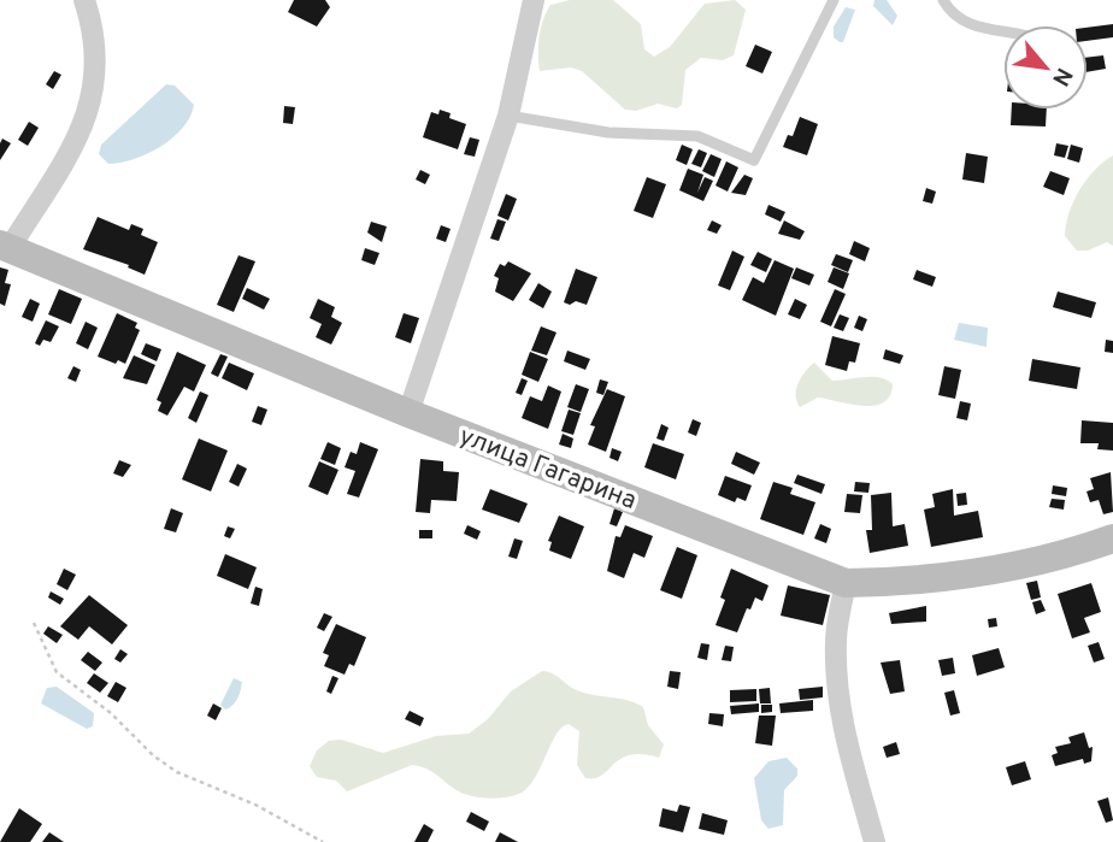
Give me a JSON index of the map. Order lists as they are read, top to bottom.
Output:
{
  "streets": {
    "main road": ["улица Гагарина"]
  },
  "north": "bottom right"
}
